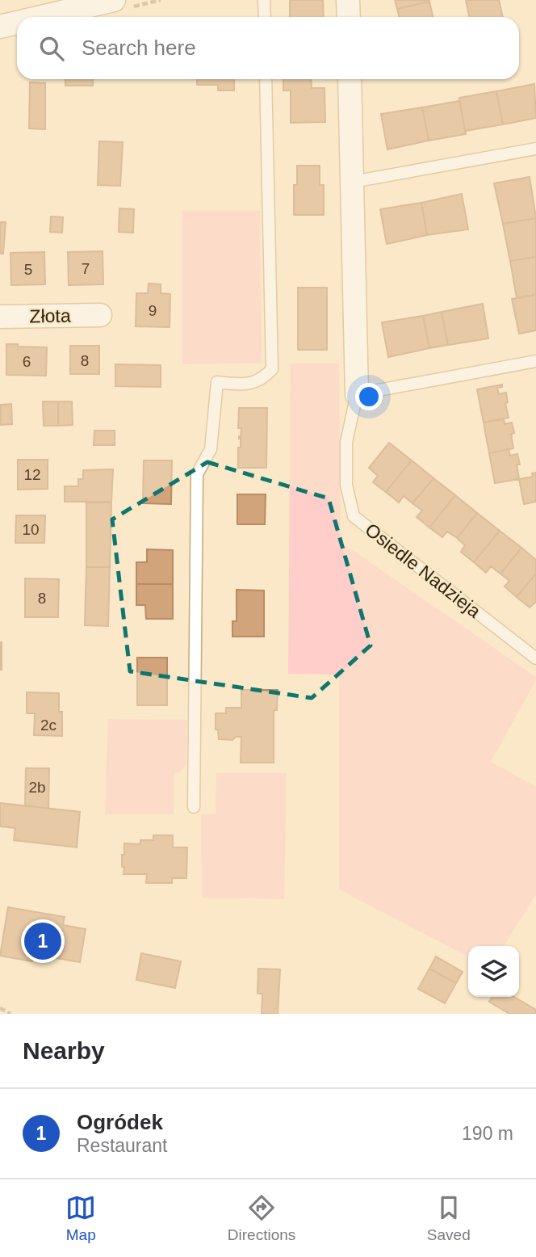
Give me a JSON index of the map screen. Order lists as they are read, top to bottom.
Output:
{
  "streets": {
    "street": ["Złota", "Osiedle Nadzieja"]
  },
  "house_numbers": [
    "7",
    "5",
    "9",
    "8",
    "6",
    "12",
    "10",
    "8",
    "2c",
    "2b"
  ],
  "page": {
    "search": "Search here",
    "pins": "1",
    "heading": "Nearby",
    "list": [
      {
        "mark": "1",
        "name": "Ogródek",
        "note": "Restaurant",
        "value": "190 m"
      }
    ],
    "nav": ["Map", "Directions", "Saved"]
  }
}
